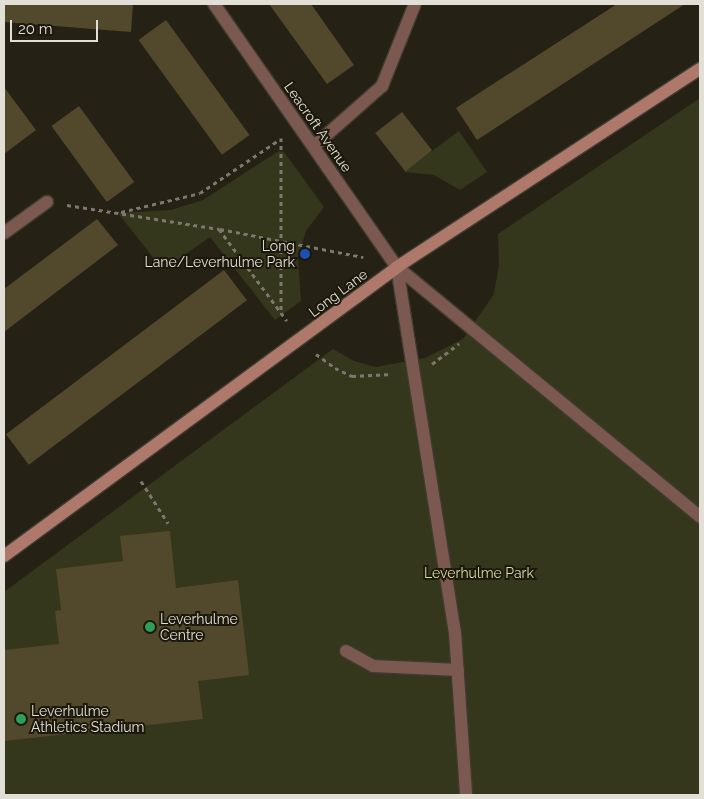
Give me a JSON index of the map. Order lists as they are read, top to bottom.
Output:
{
  "streets": {
    "street": ["Leacroft Avenue", "Long Lane"]
  },
  "crossings": [
    ["Leacroft Avenue", "Long Lane"]
  ],
  "parks": ["Leverhulme Park"],
  "places": ["Long Lane/Leverhulme Park", "Leverhulme Centre", "Leverhulme Athletics Stadium"],
  "scale_bar": "20 m"
}
